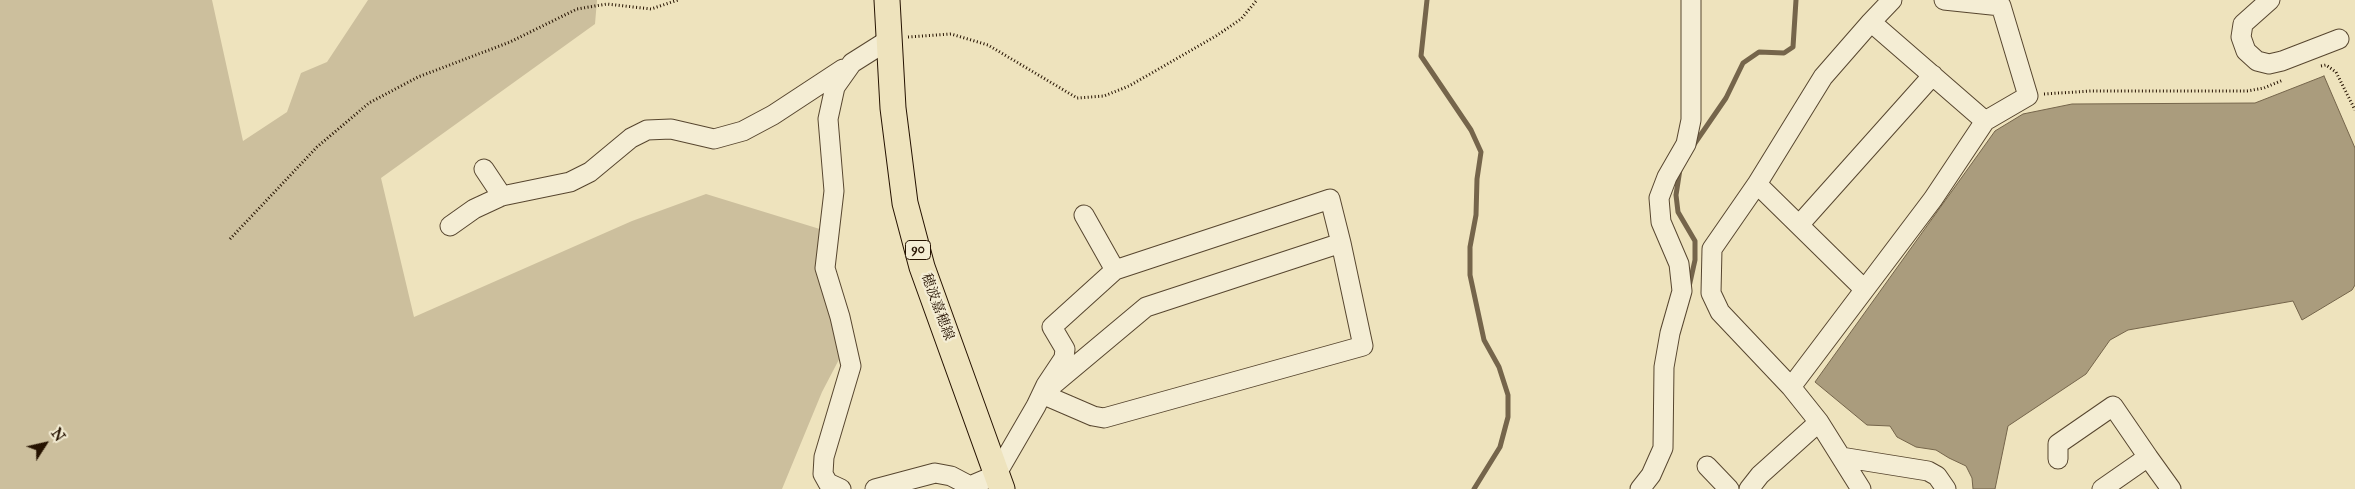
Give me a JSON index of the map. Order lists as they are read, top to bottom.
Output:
{
  "streets": {
    "main road": ["90", "穂波嘉穂線"]
  },
  "north": "top right"
}
